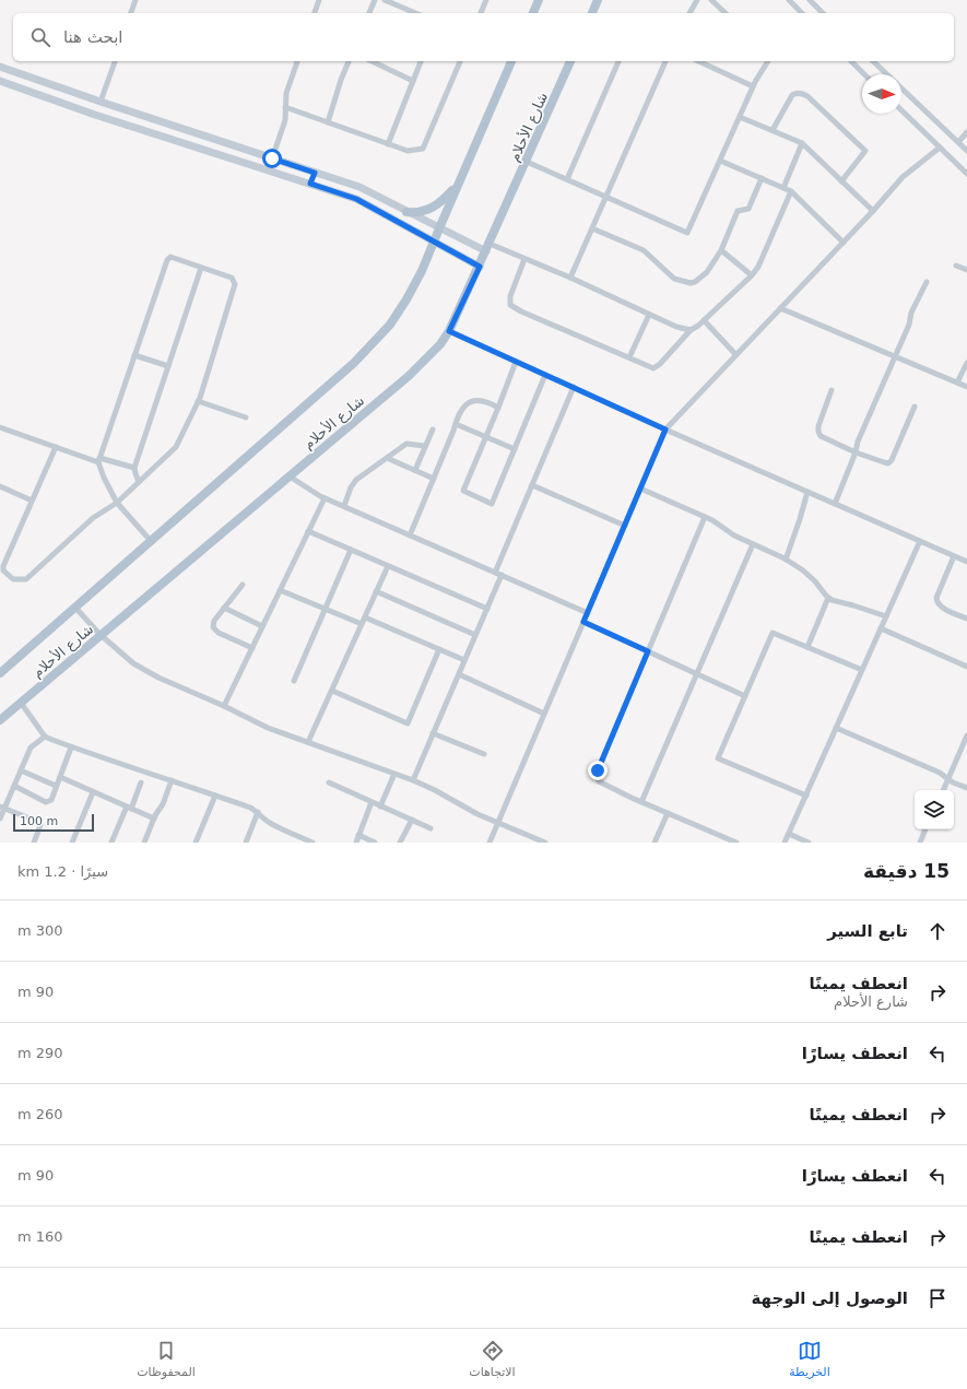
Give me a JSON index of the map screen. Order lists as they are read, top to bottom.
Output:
{
  "streets": {
    "main road": ["شارع الأحلام"]
  },
  "scale_bar": "100 m",
  "north": "right",
  "page": {
    "search": "ابحث هنا",
    "scale": "100 m",
    "heading": ["15 دقيقة", "سيرًا · 1.2 km"],
    "list": [
      ["تابع السير", "300 m"],
      ["انعطف يمينًا", "شارع الأحلام", "90 m"],
      ["انعطف يسارًا", "290 m"],
      ["انعطف يمينًا", "260 m"],
      ["انعطف يسارًا", "90 m"],
      ["انعطف يمينًا", "160 m"],
      "الوصول إلى الوجهة"
    ],
    "nav": ["الخريطة", "الاتجاهات", "المحفوظات"]
  }
}
